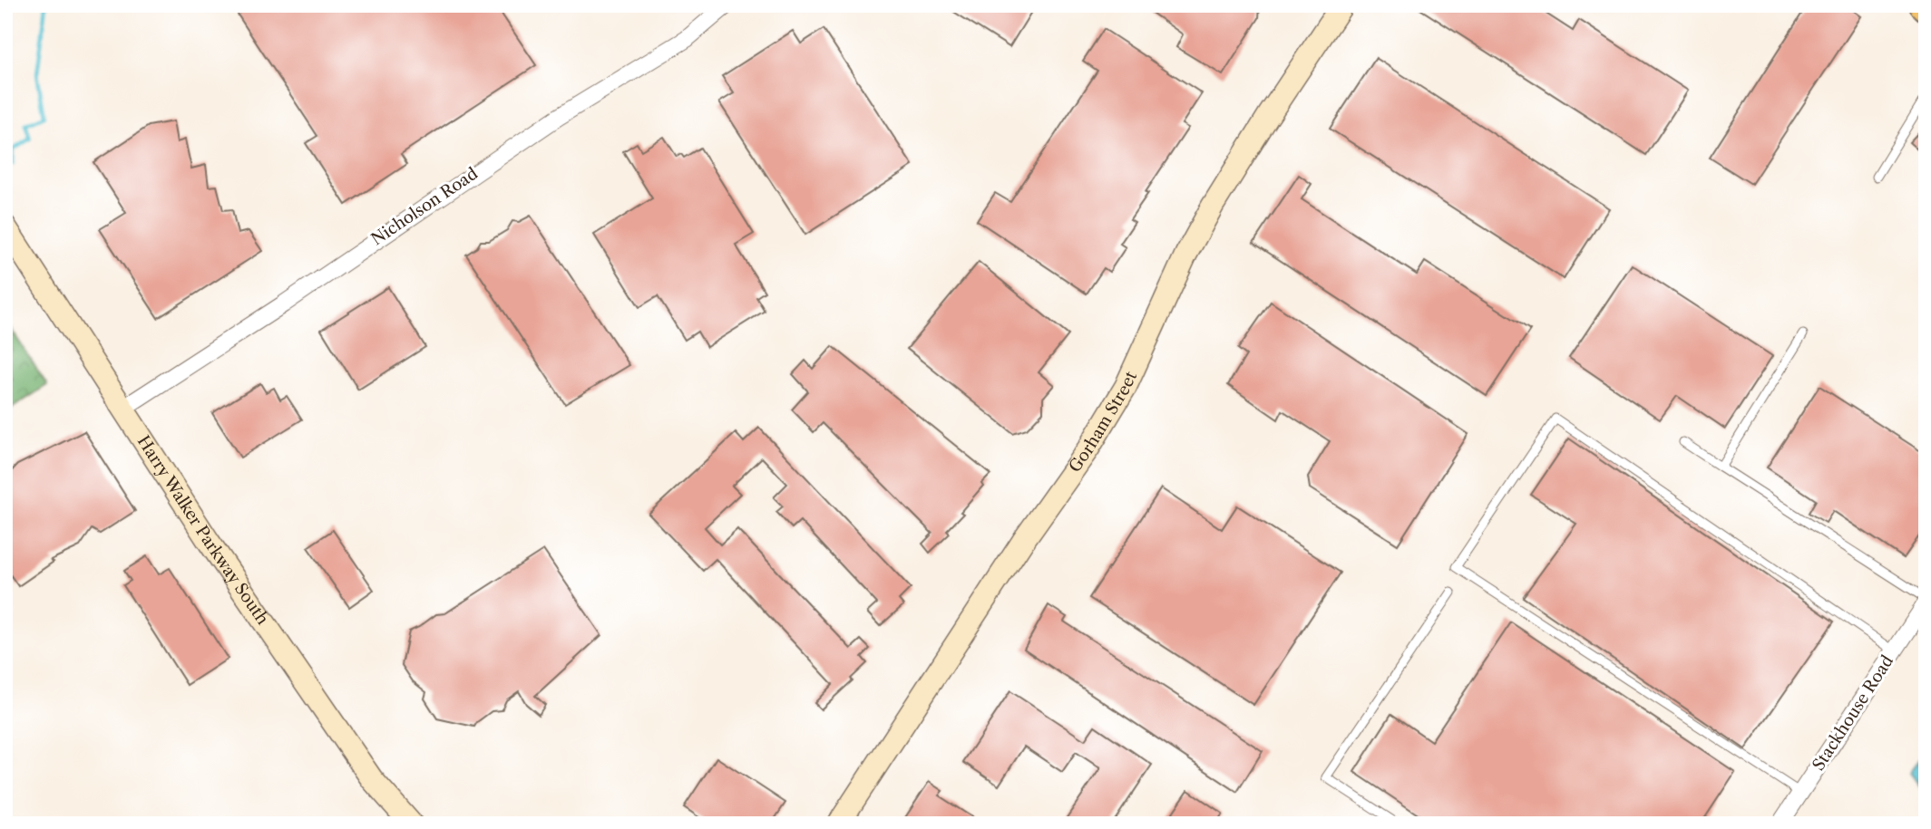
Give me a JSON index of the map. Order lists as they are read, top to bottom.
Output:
{
  "streets": {
    "street": [
      "Nicholson Road",
      "Gorham Street",
      "Harry Walker Parkway South",
      "Stackhouse Road"
    ]
  },
  "crossings": [
    ["Nicholson Road", "Harry Walker Parkway South"]
  ]
}
